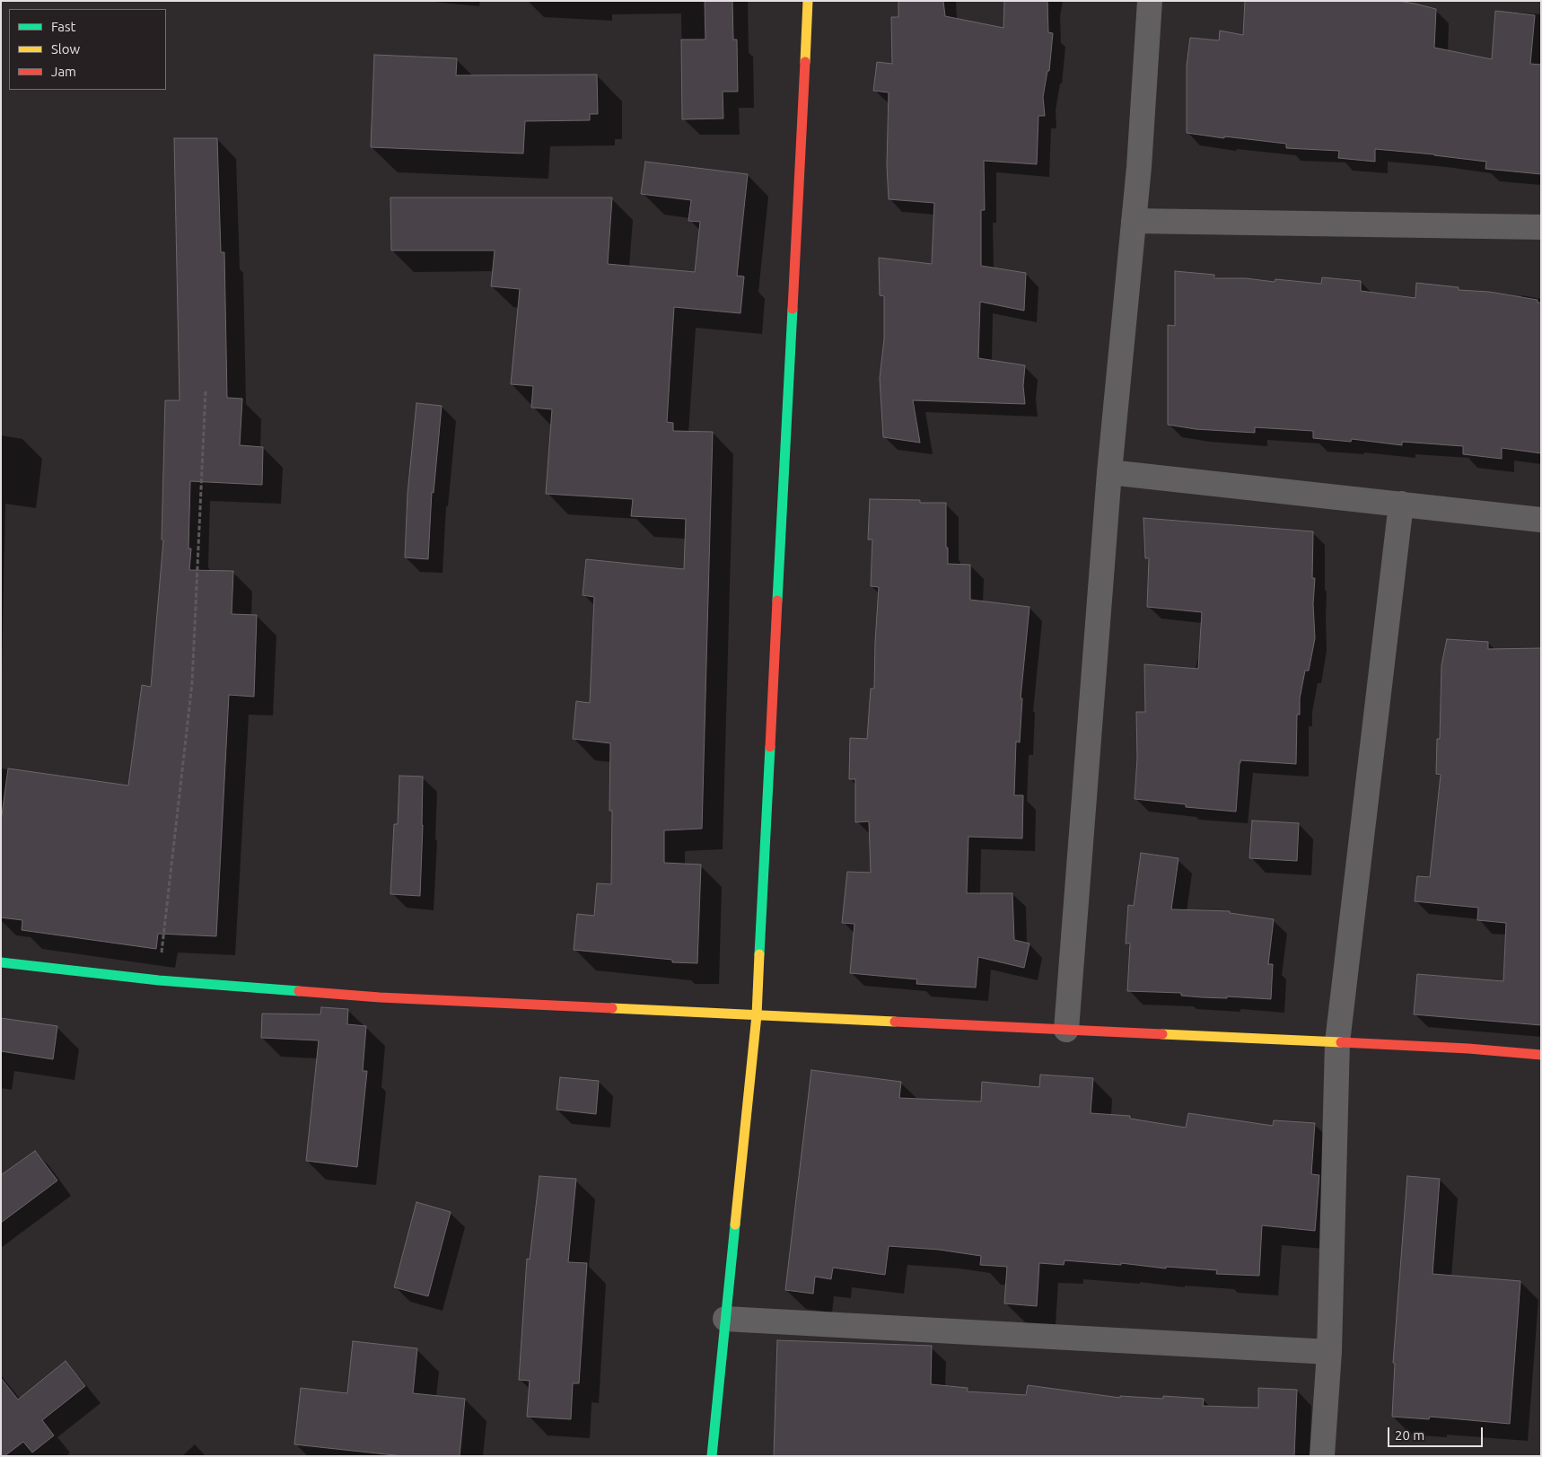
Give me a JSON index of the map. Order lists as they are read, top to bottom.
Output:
{
  "legend": ["Fast", "Slow", "Jam"],
  "scale_bar": "20 m"
}
